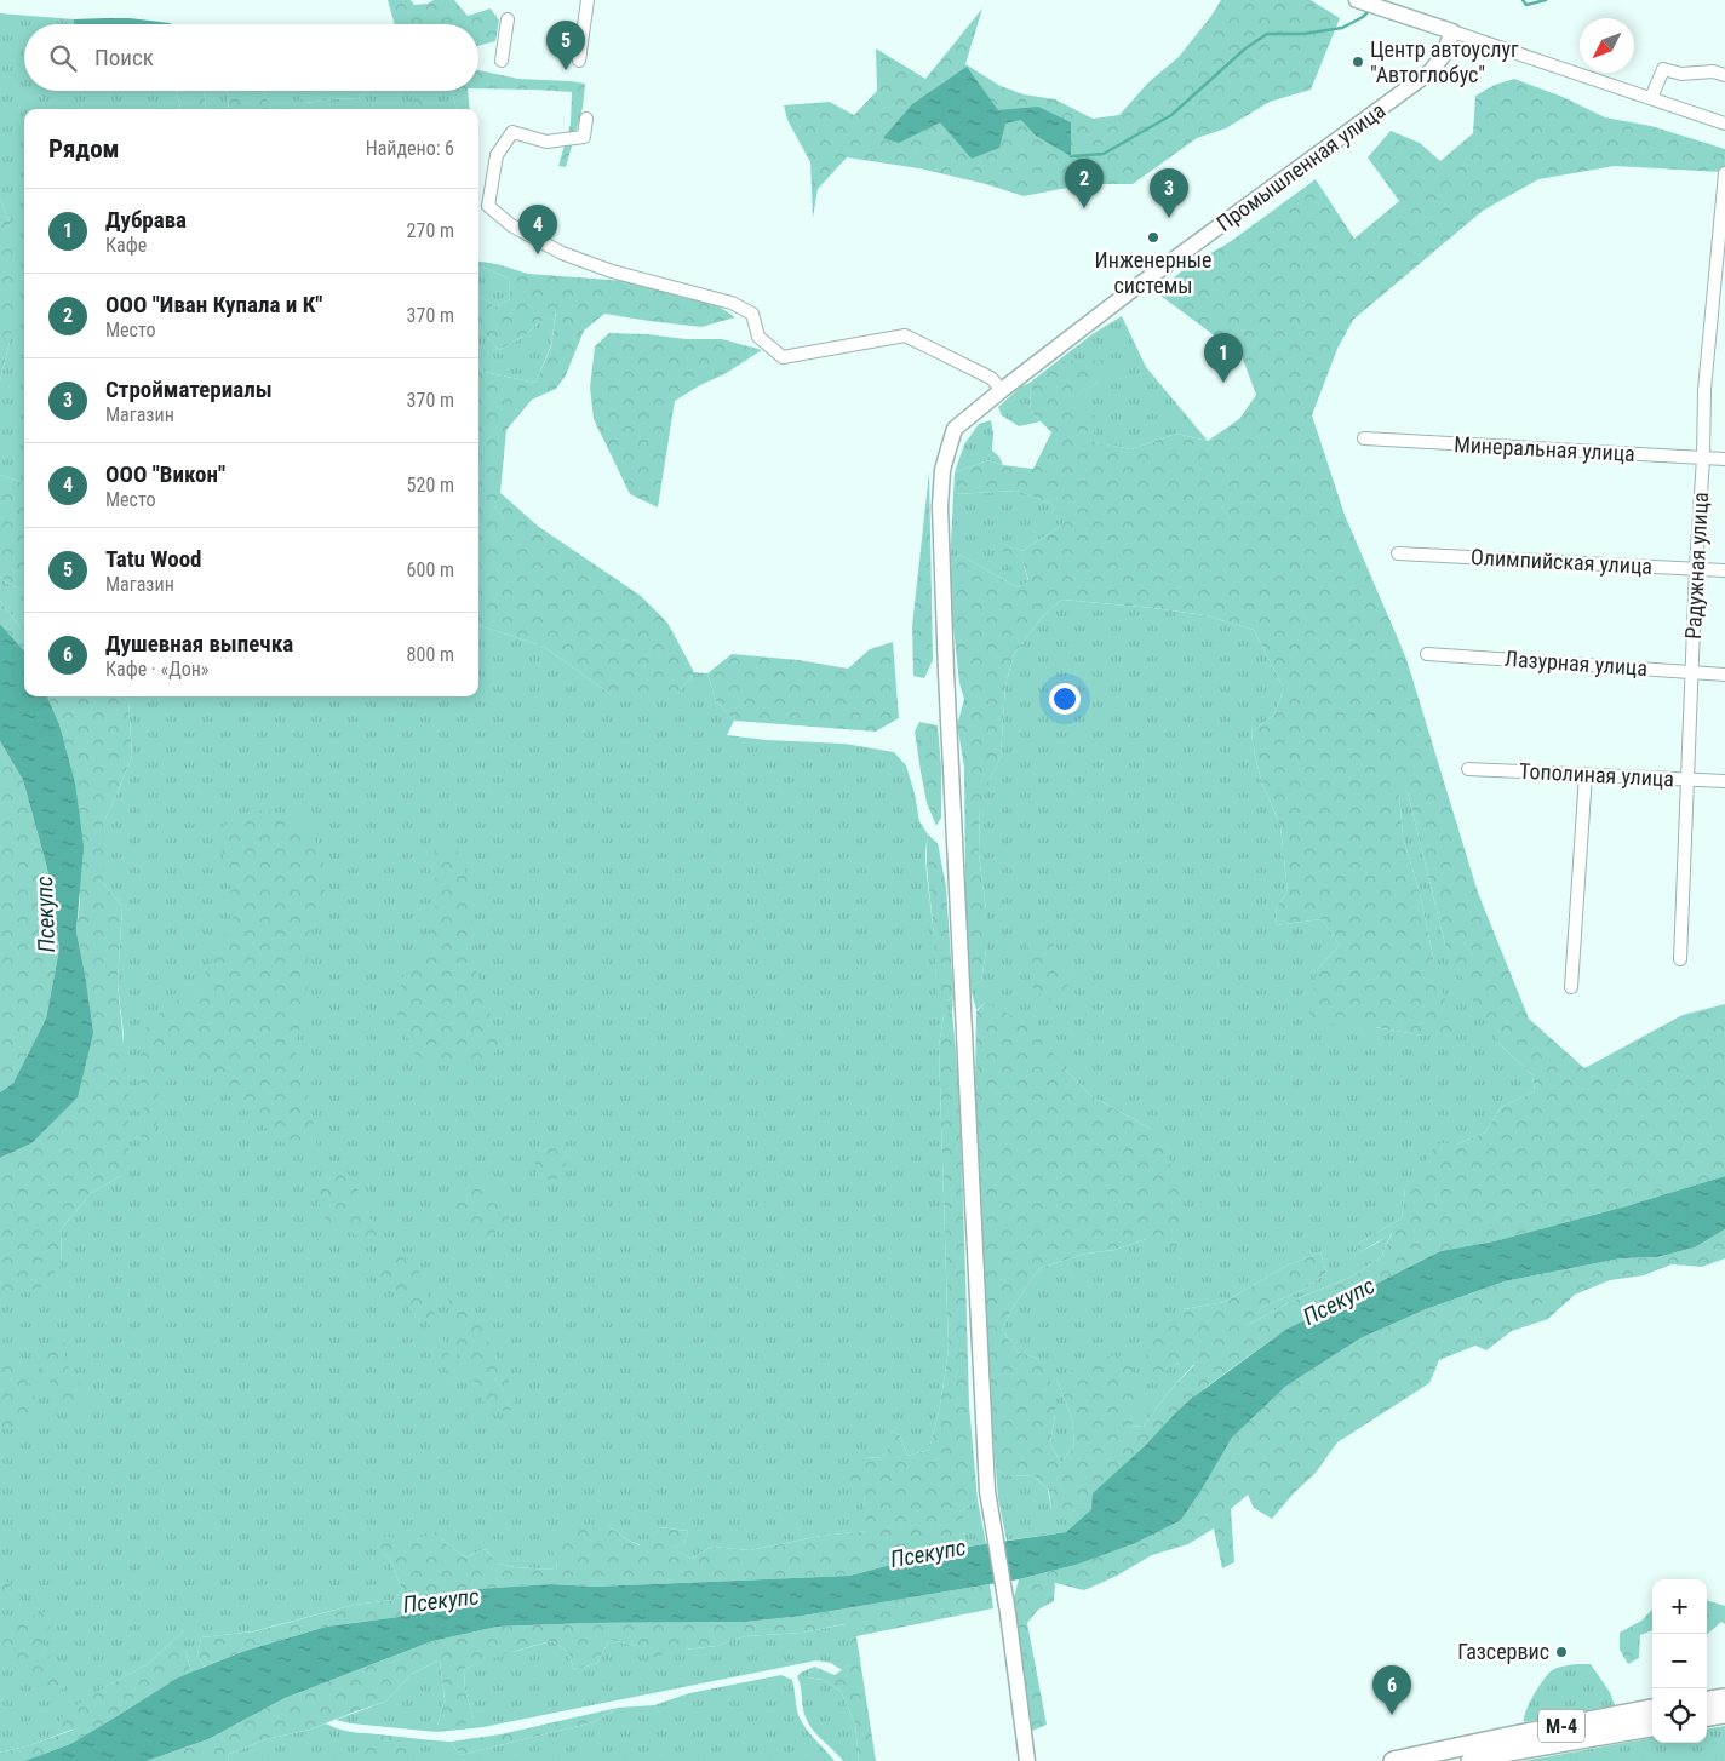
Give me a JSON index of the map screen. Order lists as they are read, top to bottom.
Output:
{
  "streets": {
    "highway": ["М-4"],
    "main road": ["Промышленная улица"],
    "street": [
      "Минеральная улица",
      "Олимпийская улица",
      "Радужная улица",
      "Лазурная улица",
      "Тополиная улица"
    ]
  },
  "crossings": [
    ["Минеральная улица", "Радужная улица"],
    ["Олимпийская улица", "Радужная улица"],
    ["Радужная улица", "Лазурная улица"],
    ["Радужная улица", "Тополиная улица"]
  ],
  "water": ["Псекупс"],
  "places": ["Центр автоуслуг \"Автоглобус\"", "Инженерные системы", "Газсервис"],
  "north": "bottom left",
  "page": {
    "pins": [
      "5",
      "2",
      "3",
      "4",
      "1",
      "6"
    ],
    "search": "Поиск",
    "heading": ["Рядом", "Найдено: 6"],
    "list": [
      {
        "mark": "1",
        "name": "Дубрава",
        "note": "Кафе",
        "value": "270 m"
      },
      {
        "mark": "2",
        "name": "ООО \"Иван Купала и К\"",
        "note": "Место",
        "value": "370 m"
      },
      {
        "mark": "3",
        "name": "Стройматериалы",
        "note": "Магазин",
        "value": "370 m"
      },
      {
        "mark": "4",
        "name": "ООО \"Викон\"",
        "note": "Место",
        "value": "520 m"
      },
      {
        "mark": "5",
        "name": "Tatu Wood",
        "note": "Магазин",
        "value": "600 m"
      },
      {
        "mark": "6",
        "name": "Душевная выпечка",
        "note": "Кафе · «Дон»",
        "value": "800 m"
      }
    ],
    "map_buttons": ["+", "−"]
  }
}
